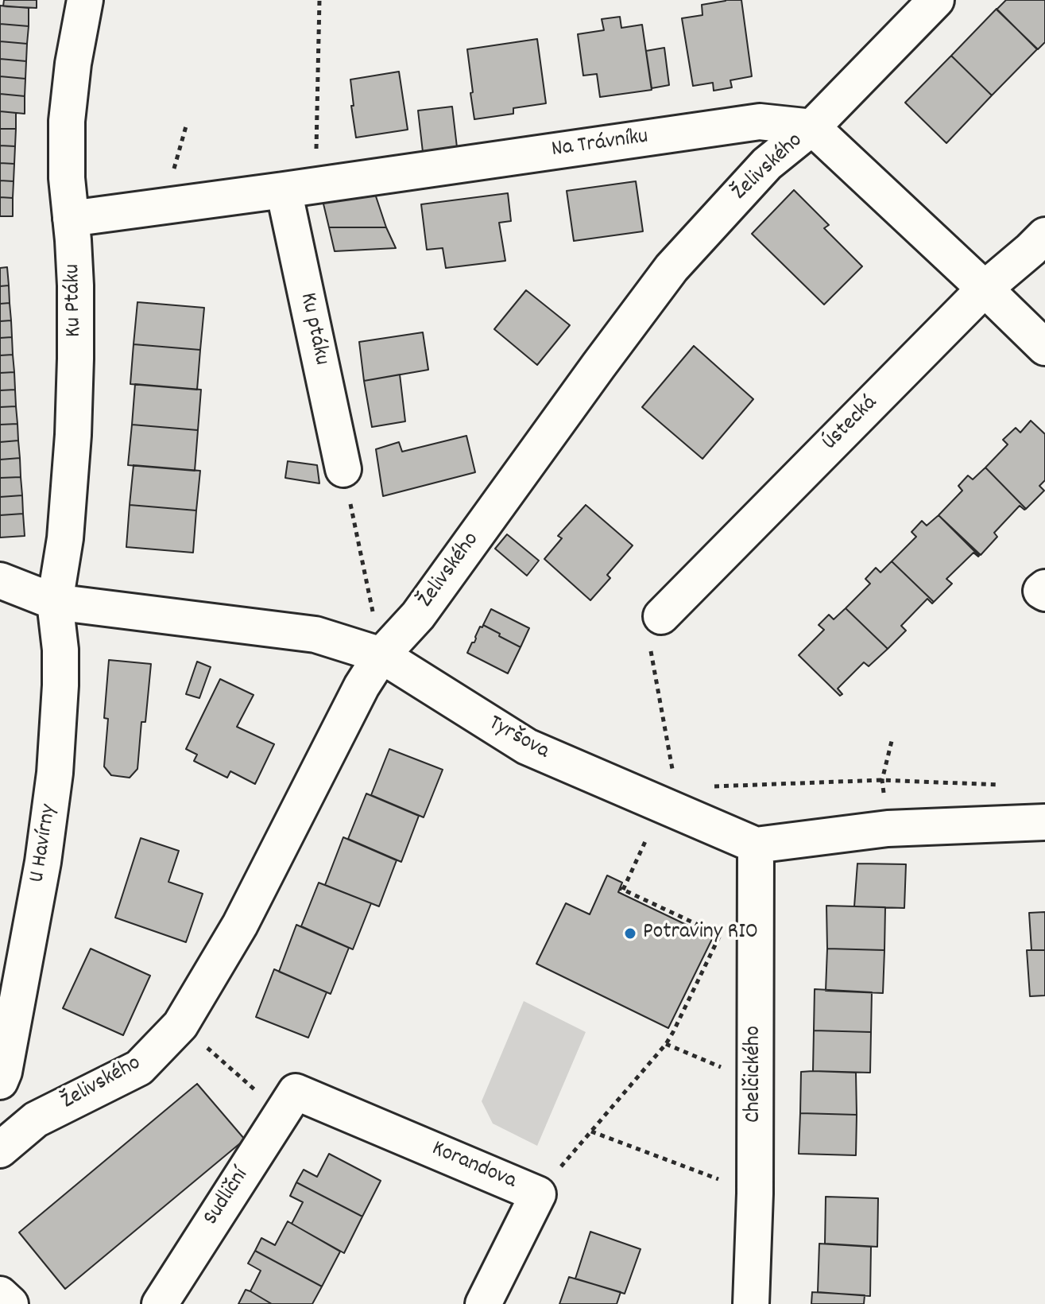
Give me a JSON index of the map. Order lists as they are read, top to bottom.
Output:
{
  "streets": {
    "street": [
      "Na Trávníku",
      "Želivského",
      "Ku Ptáku",
      "Ku ptáku",
      "Ústecká",
      "Tyršova",
      "U Havírny",
      "Chelčického",
      "Korandova",
      "Sudliční"
    ]
  },
  "crossings": [
    ["Na Trávníku", "Želivského"],
    ["Na Trávníku", "Ku Ptáku"],
    ["Na Trávníku", "Ku ptáku"],
    ["Želivského", "Tyršova"],
    ["Ku Ptáku", "Tyršova"],
    ["Ku Ptáku", "U Havírny"],
    ["Tyršova", "U Havírny"],
    ["Tyršova", "Chelčického"],
    ["Korandova", "Sudliční"]
  ],
  "places": ["Potraviny RIO"]
}
